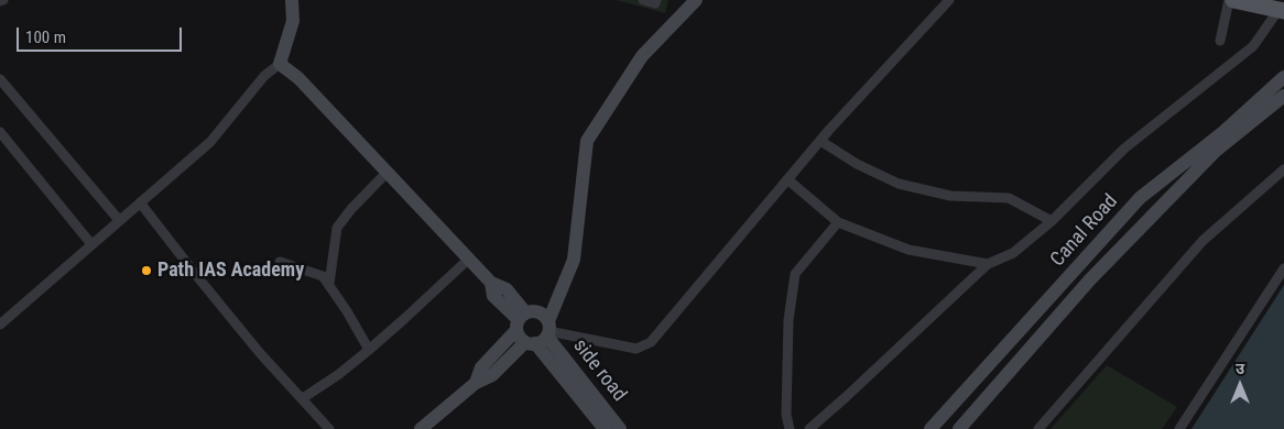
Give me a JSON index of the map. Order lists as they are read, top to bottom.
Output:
{
  "streets": {
    "street": ["Canal Road", "side road"]
  },
  "places": ["Path IAS Academy"],
  "scale_bar": "100 m",
  "north": "top"
}
